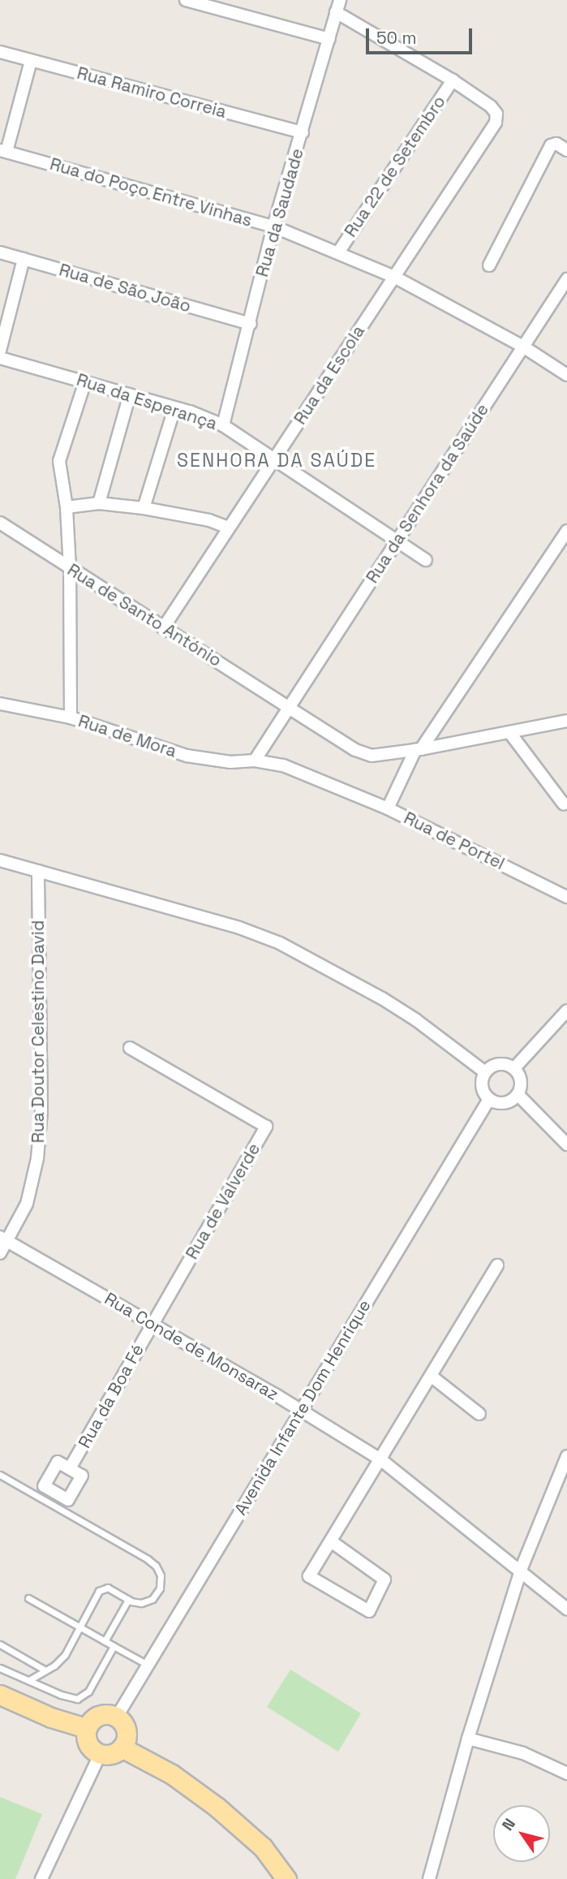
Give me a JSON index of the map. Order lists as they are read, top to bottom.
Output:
{
  "streets": {
    "street": [
      "Rua Ramiro Correia",
      "Rua 22 de Setembro",
      "Rua do Poço Entre Vinhas",
      "Rua da Saudade",
      "Rua de São João",
      "Rua da Escola",
      "Rua da Esperança",
      "Rua da Senhora da Saúde",
      "Rua de Santo António",
      "Rua de Mora",
      "Rua de Portel",
      "Rua Doutor Celestino David",
      "Rua de Valverde",
      "Rua Conde de Monsaraz",
      "Rua da Boa Fé",
      "Avenida Infante Dom Henrique"
    ]
  },
  "crossings": [
    ["Rua Ramiro Correia", "Rua da Saudade"],
    ["Rua 22 de Setembro", "Rua do Poço Entre Vinhas"],
    ["Rua 22 de Setembro", "Rua da Escola"],
    ["Rua do Poço Entre Vinhas", "Rua da Saudade"],
    ["Rua do Poço Entre Vinhas", "Rua da Escola"],
    ["Rua do Poço Entre Vinhas", "Rua da Senhora da Saúde"],
    ["Rua da Saudade", "Rua de São João"],
    ["Rua da Saudade", "Rua da Esperança"],
    ["Rua da Escola", "Rua da Esperança"],
    ["Rua da Escola", "Rua de Santo António"],
    ["Rua da Esperança", "Rua da Senhora da Saúde"],
    ["Rua da Senhora da Saúde", "Rua de Santo António"],
    ["Rua da Senhora da Saúde", "Rua de Mora"],
    ["Rua de Mora", "Rua de Portel"],
    ["Rua Doutor Celestino David", "Rua Conde de Monsaraz"],
    ["Rua de Valverde", "Rua Conde de Monsaraz"],
    ["Rua de Valverde", "Rua da Boa Fé"],
    ["Rua Conde de Monsaraz", "Rua da Boa Fé"],
    ["Rua Conde de Monsaraz", "Avenida Infante Dom Henrique"]
  ],
  "districts": ["SENHORA DA SAÚDE"],
  "scale_bar": "50 m",
  "north": "top left"
}
